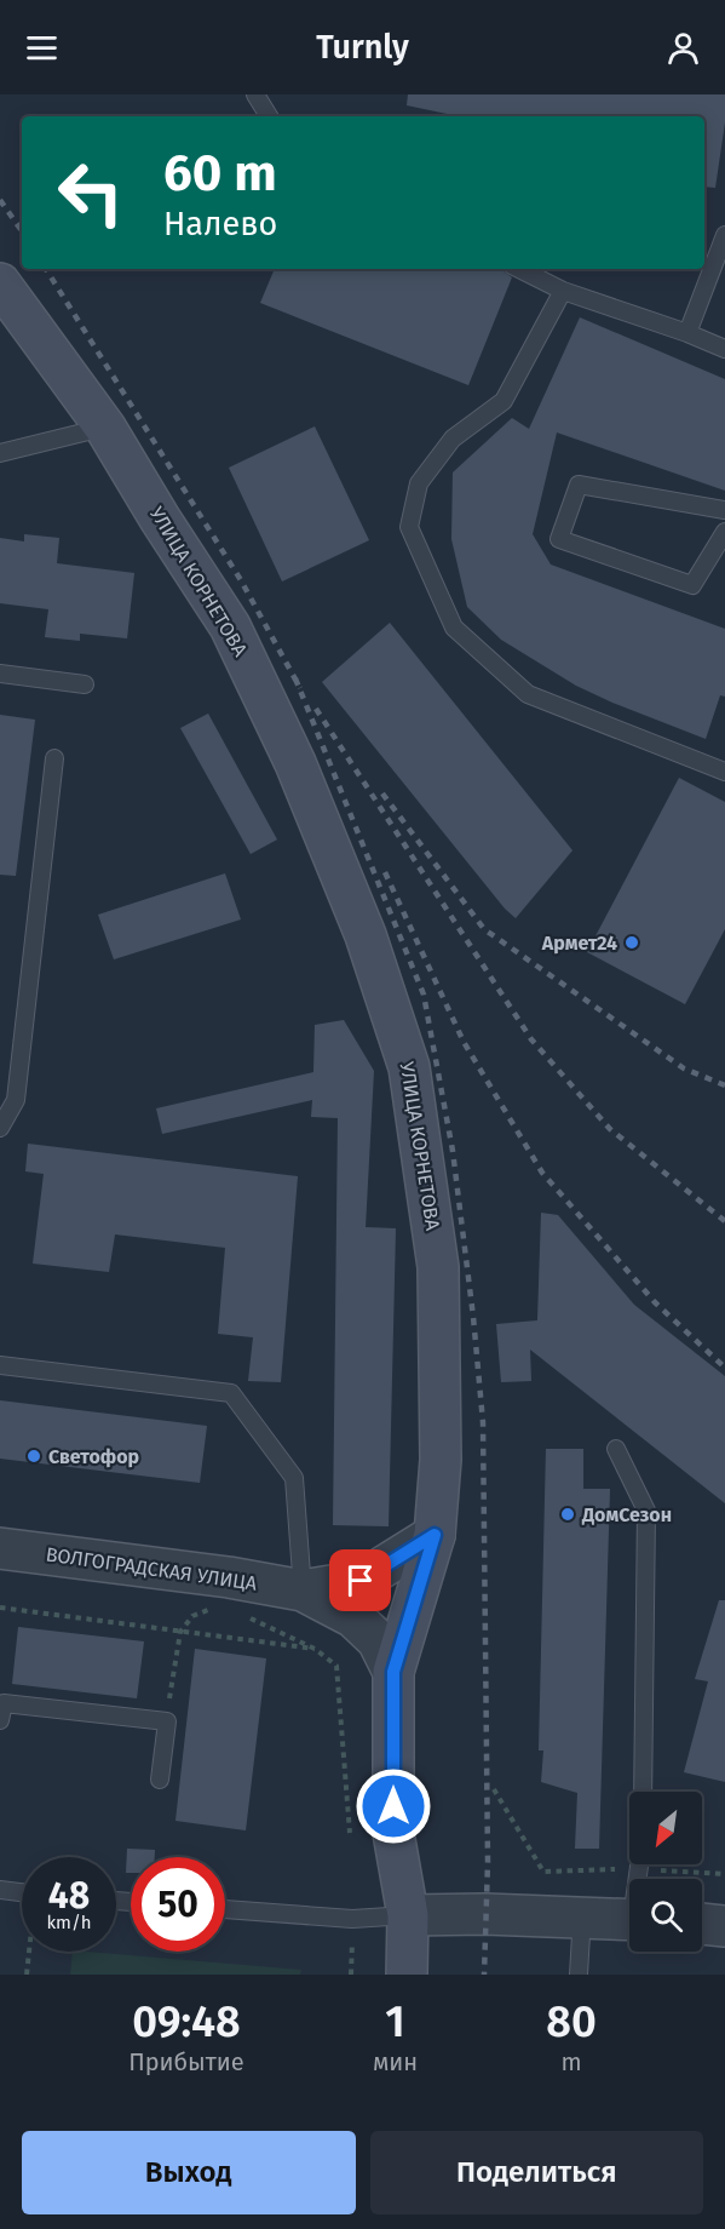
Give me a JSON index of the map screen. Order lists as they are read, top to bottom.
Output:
{
  "streets": {
    "main road": ["УЛИЦА КОРНЕТОВА"],
    "street": ["ВОЛГОГРАДСКАЯ УЛИЦА"]
  },
  "places": ["Армет24", "Светофор", "ДомСезон"],
  "north": "bottom left",
  "page": {
    "header": "Turnly",
    "turn": ["60 m", "Налево"],
    "speed": "48 km/h",
    "limit": "50",
    "eta": [
      "09:48",
      "Прибытие",
      "1",
      "мин",
      "80",
      "m"
    ],
    "buttons": ["Выход", "Поделиться"]
  }
}
